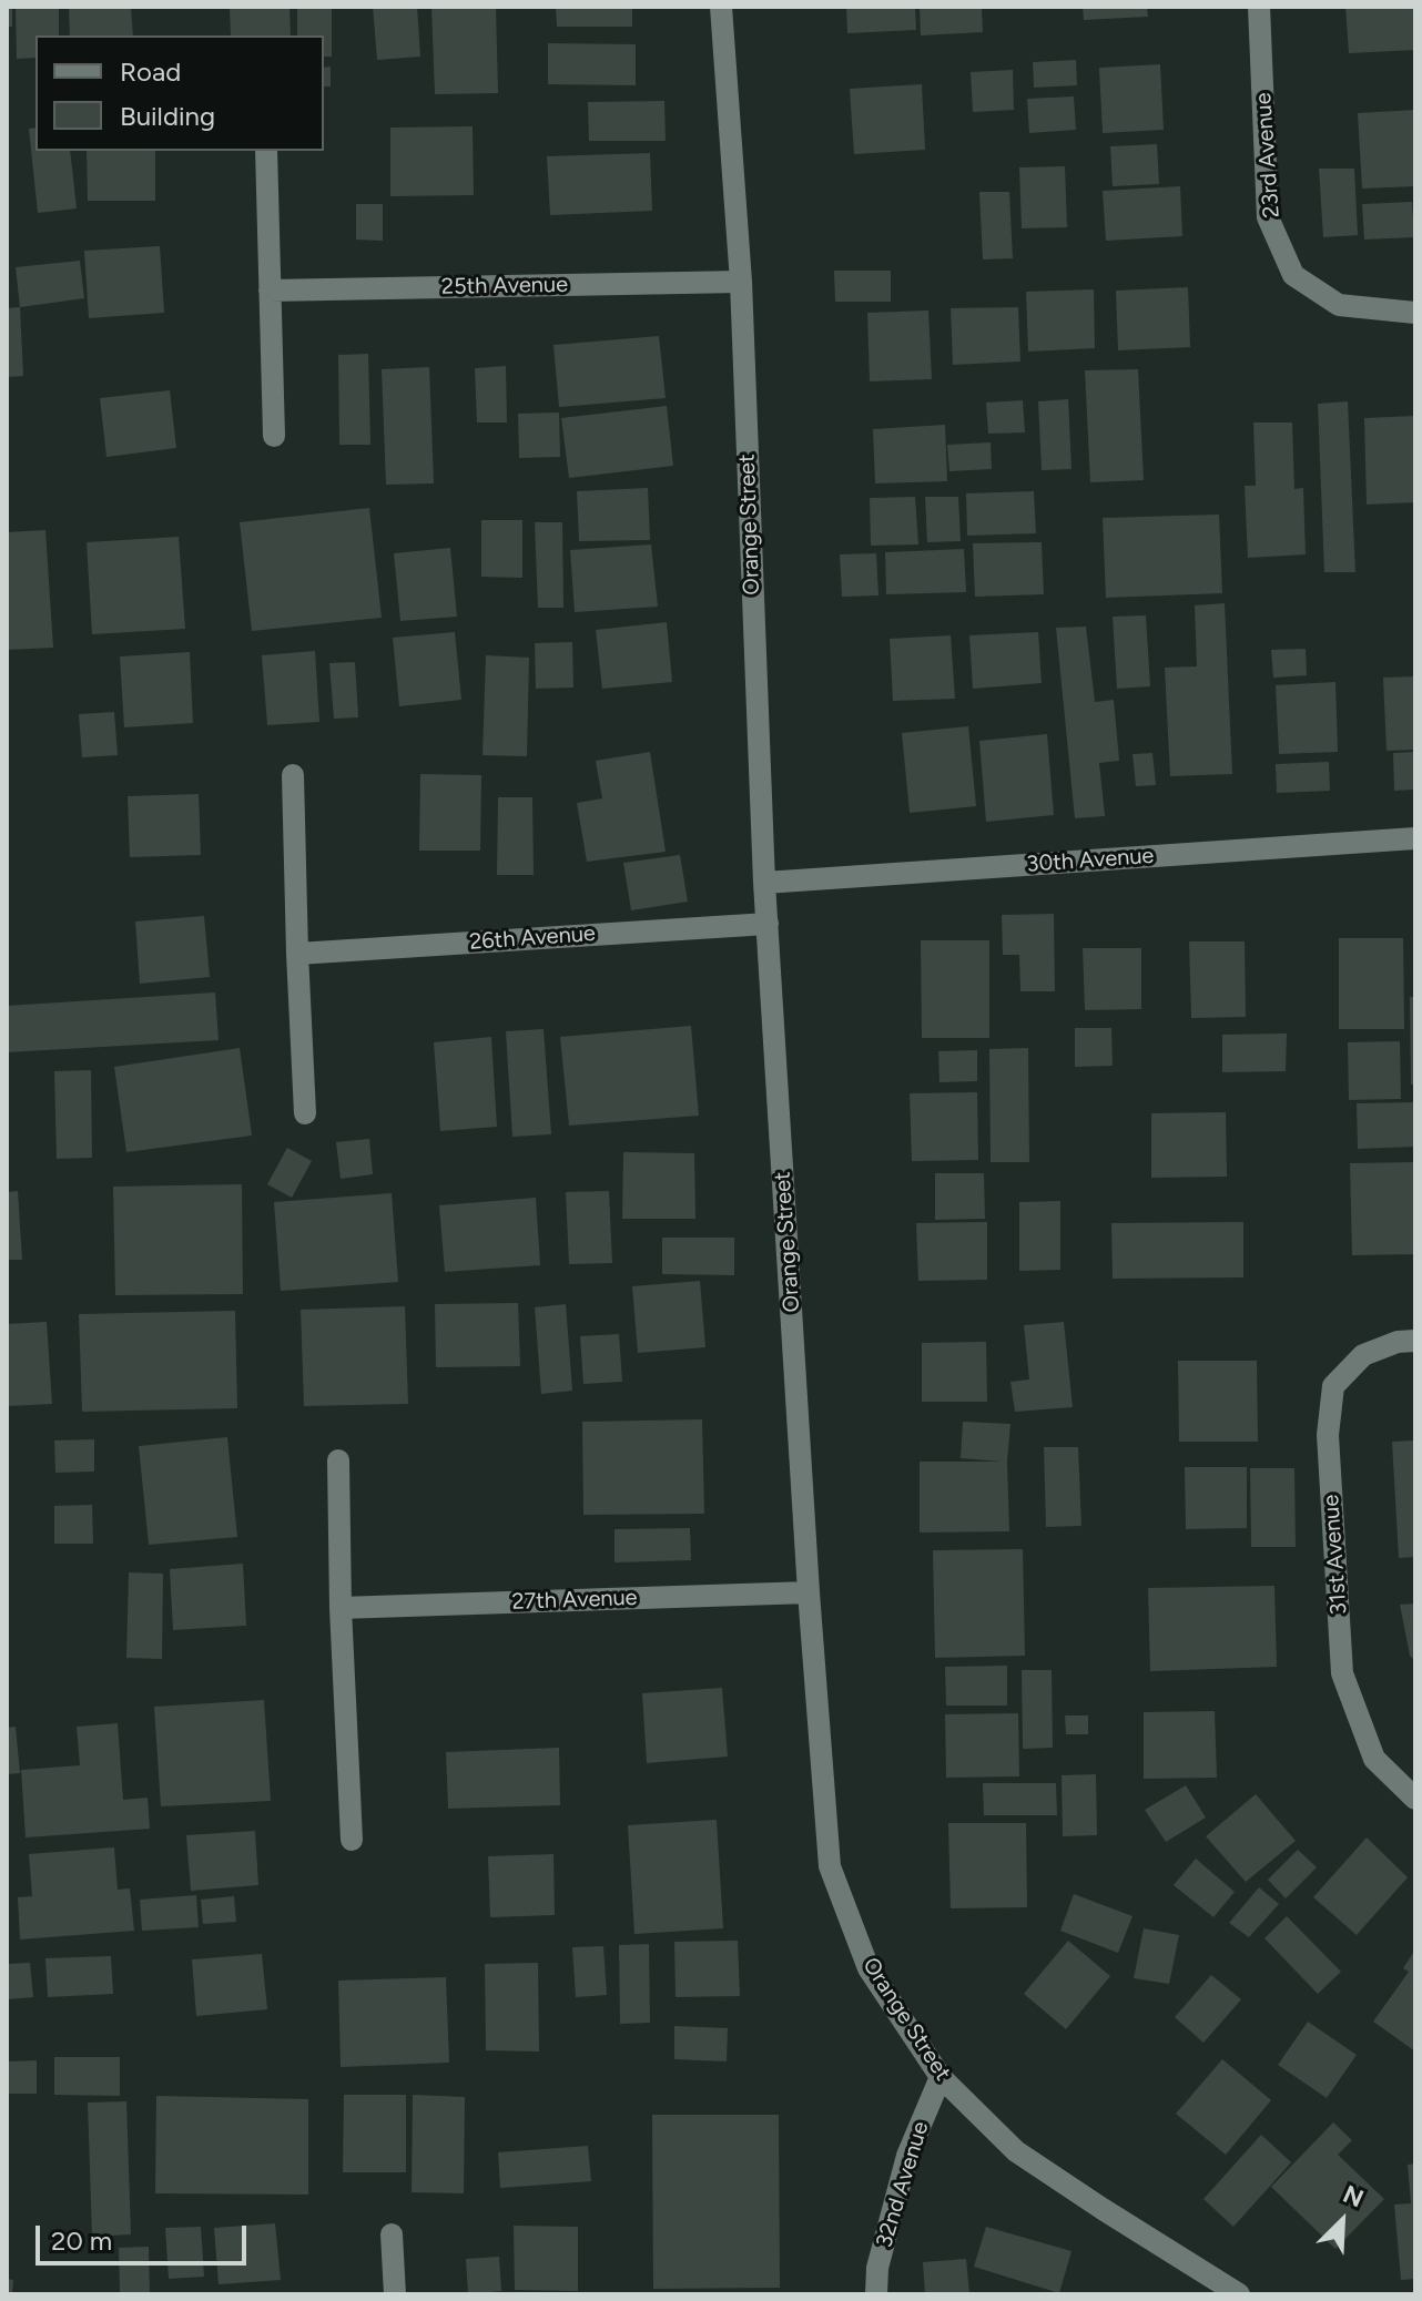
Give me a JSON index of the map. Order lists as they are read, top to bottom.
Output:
{
  "streets": {
    "street": [
      "23rd Avenue",
      "25th Avenue",
      "Orange Street",
      "30th Avenue",
      "26th Avenue",
      "31st Avenue",
      "27th Avenue",
      "32nd Avenue"
    ]
  },
  "crossings": [
    ["25th Avenue", "Orange Street"],
    ["Orange Street", "30th Avenue"],
    ["Orange Street", "26th Avenue"],
    ["Orange Street", "27th Avenue"],
    ["Orange Street", "32nd Avenue"]
  ],
  "legend": ["Road", "Building"],
  "scale_bar": "20 m",
  "north": "top right"
}
